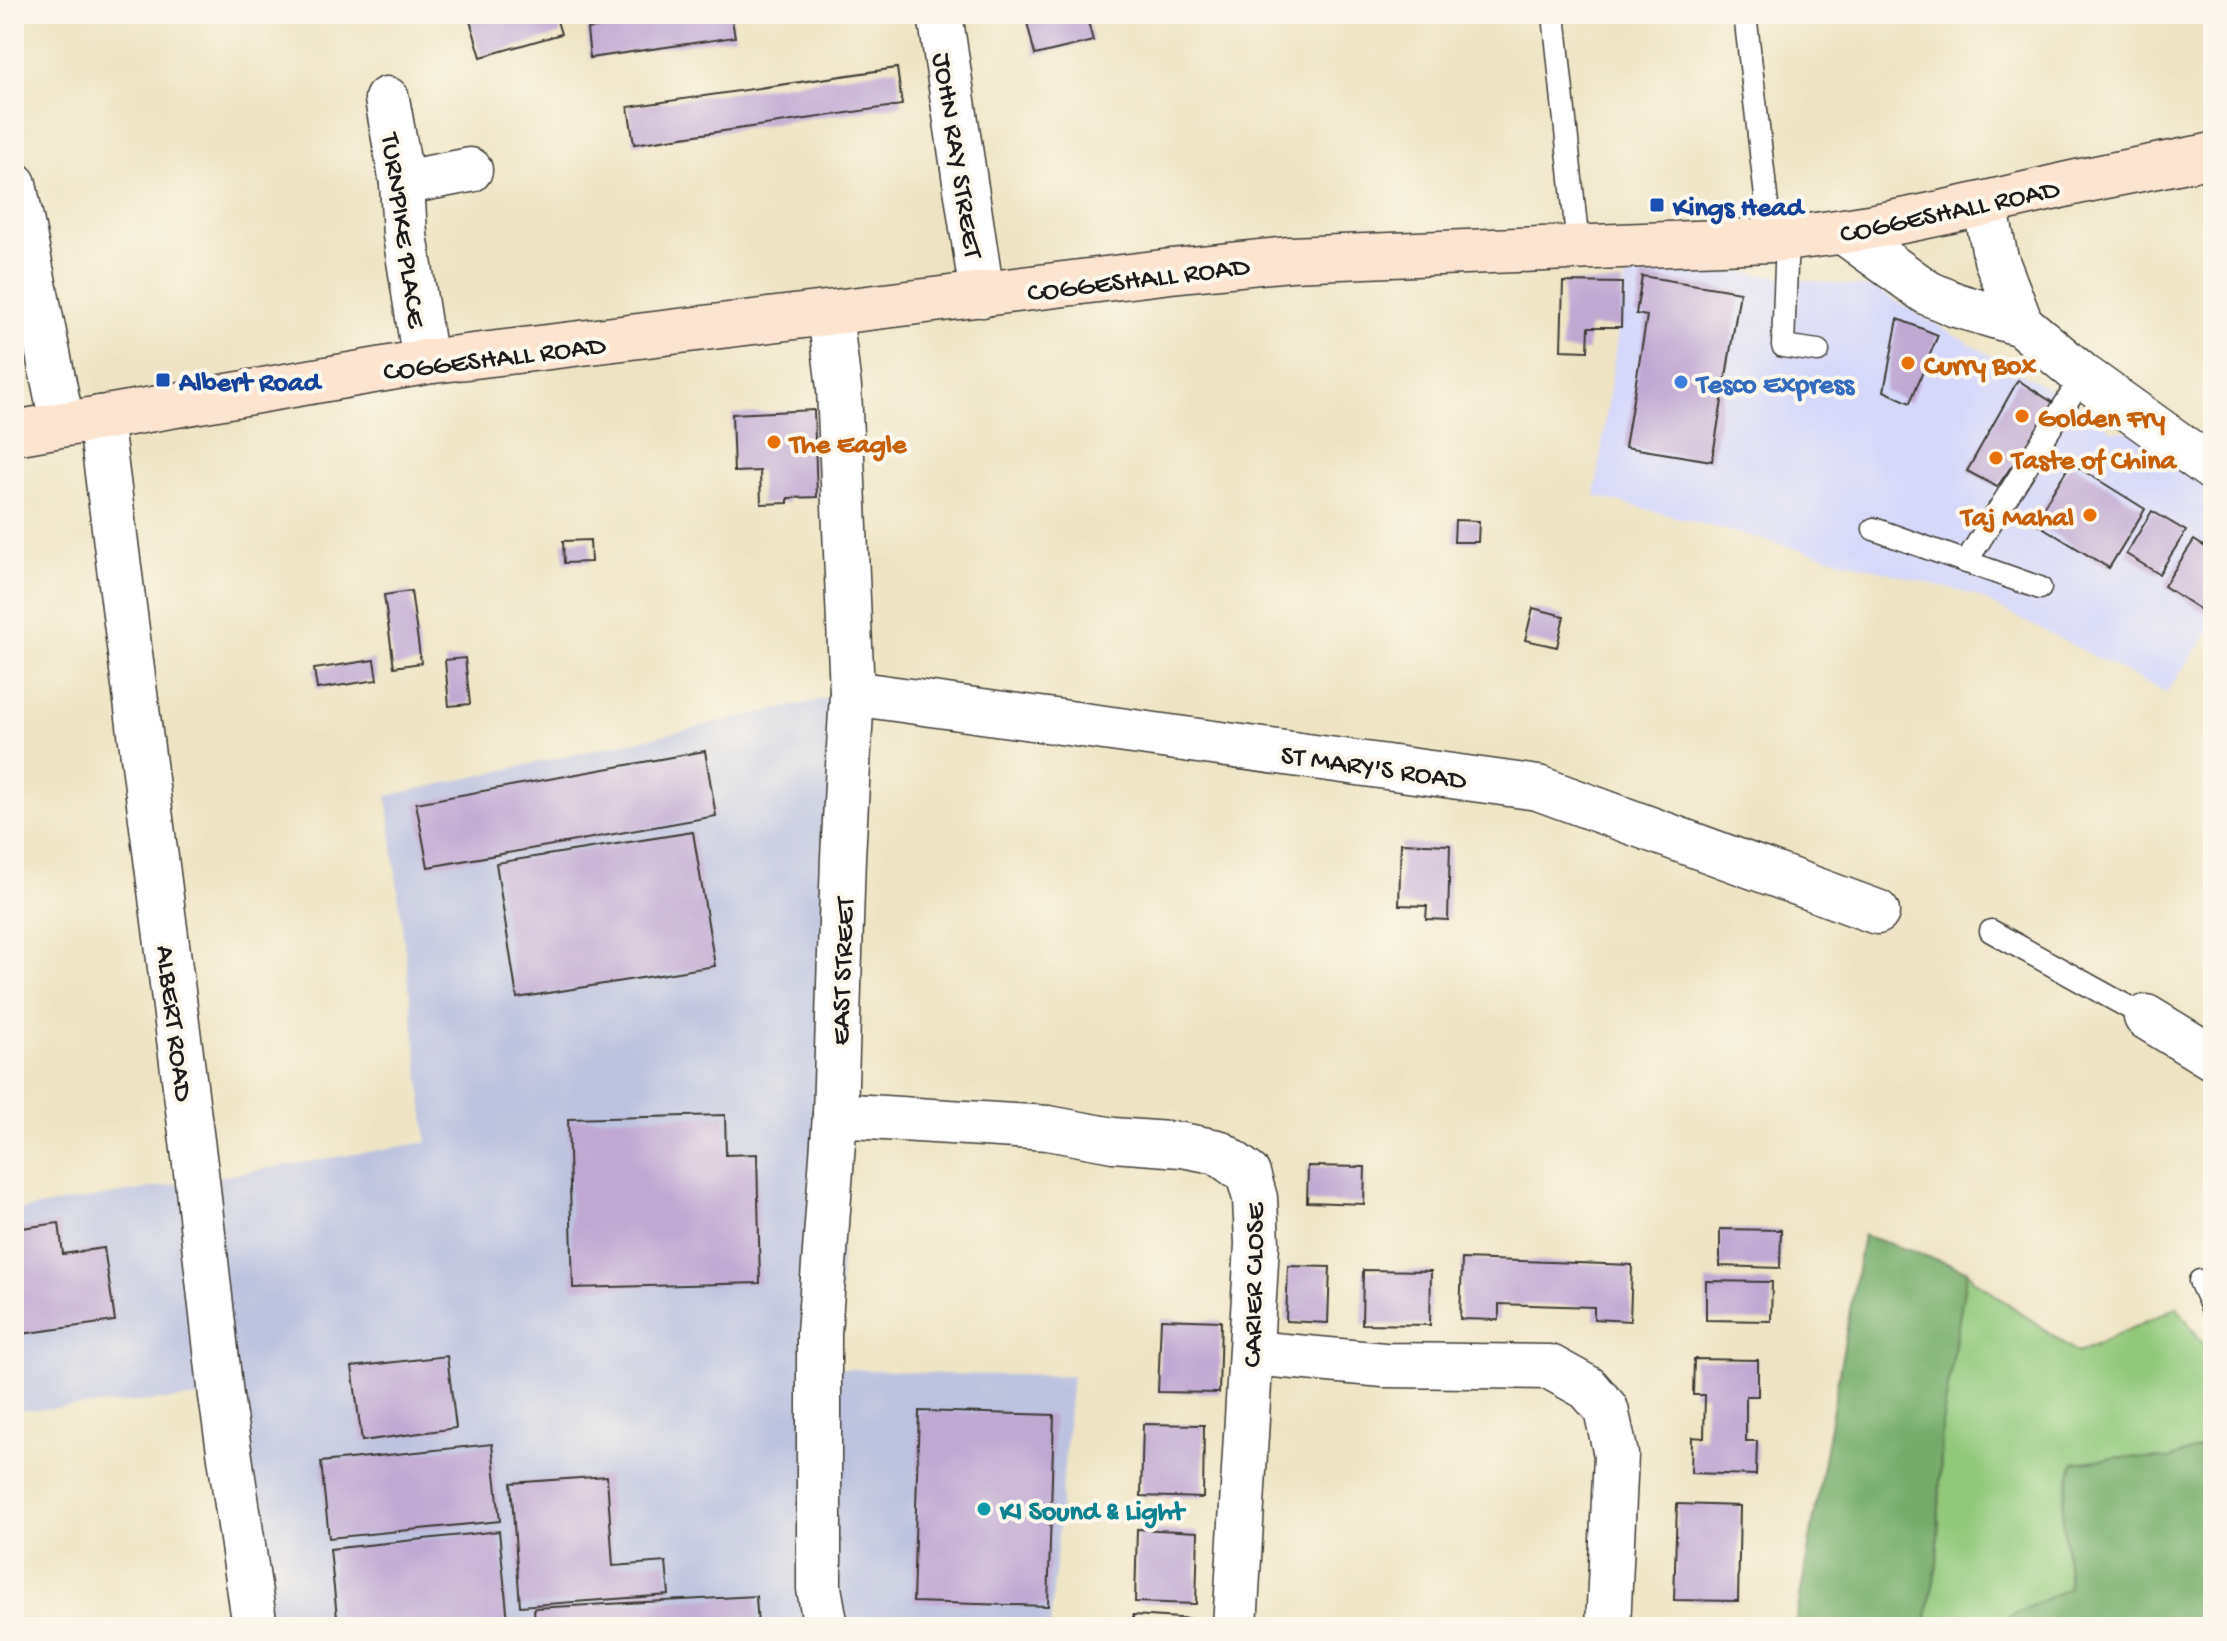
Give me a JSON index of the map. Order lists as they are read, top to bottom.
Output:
{
  "streets": {
    "main road": ["COGGESHALL ROAD"],
    "street": [
      "JOHN RAY STREET",
      "TURNPIKE PLACE",
      "ST MARY'S ROAD",
      "EAST STREET",
      "ALBERT ROAD",
      "CARIER CLOSE"
    ]
  },
  "crossings": [
    ["JOHN RAY STREET", "COGGESHALL ROAD"],
    ["COGGESHALL ROAD", "TURNPIKE PLACE"],
    ["COGGESHALL ROAD", "EAST STREET"],
    ["COGGESHALL ROAD", "ALBERT ROAD"],
    ["ST MARY'S ROAD", "EAST STREET"],
    ["EAST STREET", "CARIER CLOSE"]
  ],
  "places": {
    "transit": ["Kings Head", "Albert Road"],
    "other": [
      "Curry Box",
      "Tesco Express",
      "Golden Fry",
      "The Eagle",
      "Taste of China",
      "Taj Mahal",
      "KI Sound & Light"
    ]
  }
}
